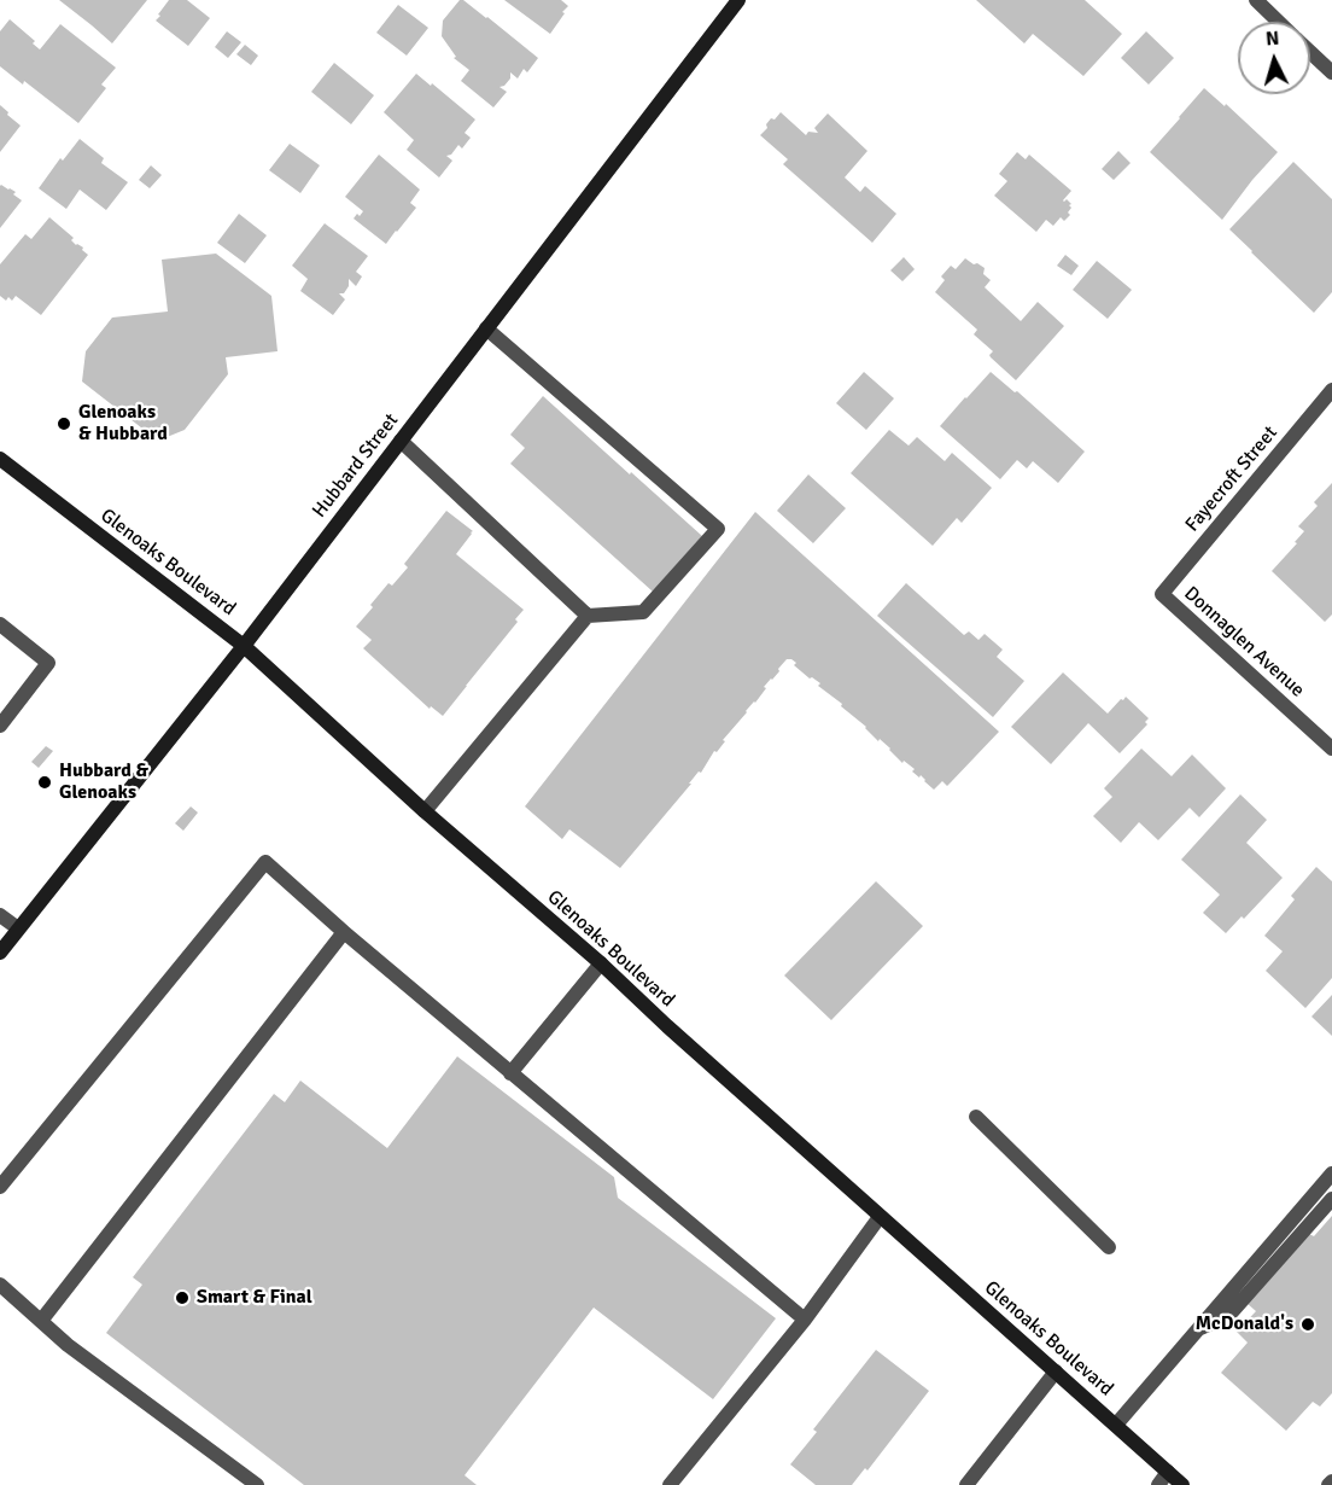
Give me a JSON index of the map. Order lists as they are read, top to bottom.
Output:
{
  "streets": {
    "main road": ["Hubbard Street", "Glenoaks Boulevard"],
    "street": ["Fayecroft Street", "Donnaglen Avenue"]
  },
  "crossings": [
    ["Hubbard Street", "Glenoaks Boulevard"],
    ["Fayecroft Street", "Donnaglen Avenue"]
  ],
  "places": [
    "Glenoaks & Hubbard",
    "Hubbard & Glenoaks",
    "Smart & Final",
    "McDonald's"
  ],
  "north": "top"
}
